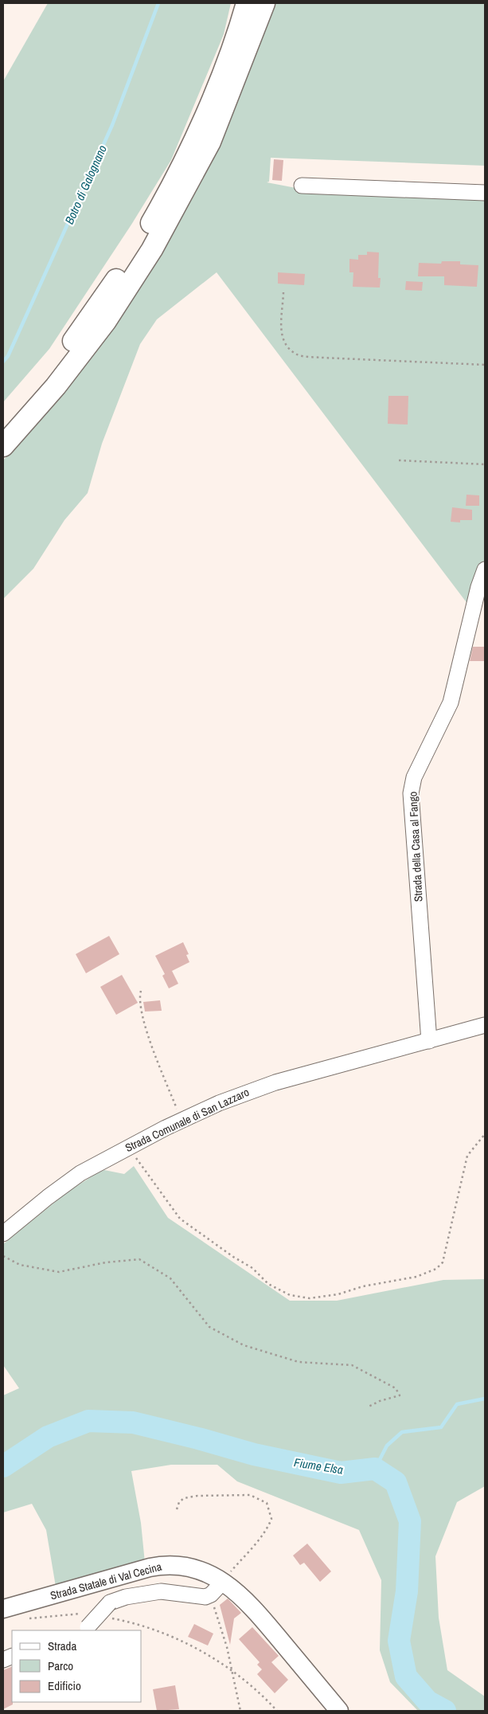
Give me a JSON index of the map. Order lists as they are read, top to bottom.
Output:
{
  "streets": {
    "main road": ["Strada Statale di Val Cecina"],
    "street": ["Strada della Casa al Fango", "Strada Comunale di San Lazzaro"]
  },
  "crossings": [
    ["Strada della Casa al Fango", "Strada Comunale di San Lazzaro"]
  ],
  "water": ["Botro di Galognano", "Fiume Elsa"],
  "legend": ["Strada", "Parco", "Edificio"]
}
